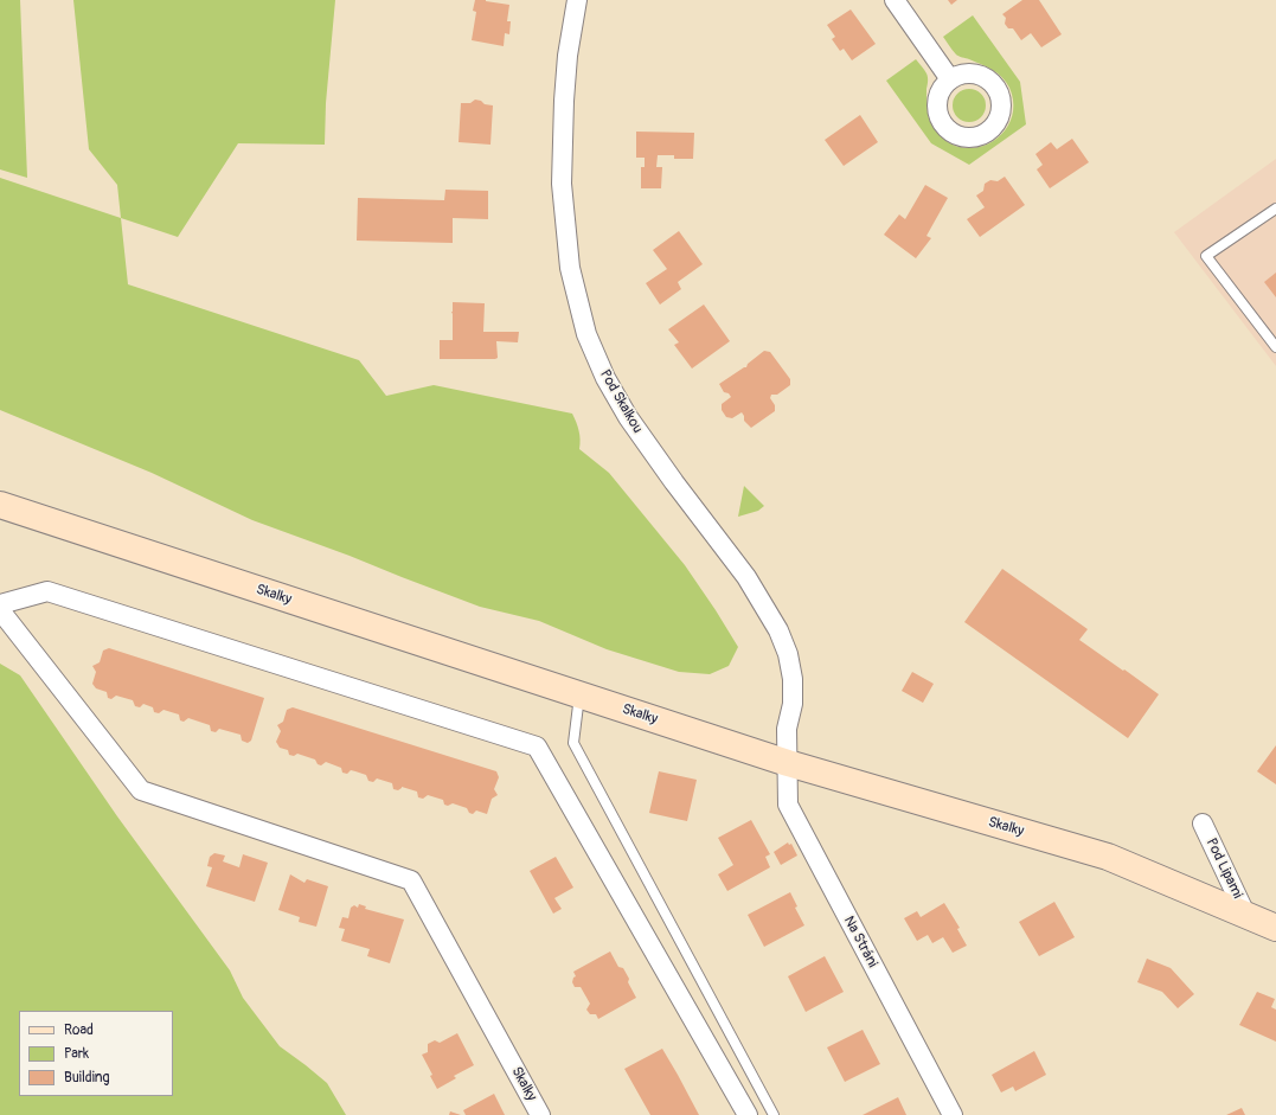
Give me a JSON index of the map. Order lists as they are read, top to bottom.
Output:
{
  "streets": {
    "street": [
      "Pod Skalkou",
      "Skalky",
      "Pod Lipami",
      "Na Stráni"
    ]
  },
  "crossings": [
    ["Pod Skalkou", "Skalky"],
    ["Pod Skalkou", "Na Stráni"],
    ["Skalky", "Pod Lipami"],
    ["Skalky", "Na Stráni"]
  ],
  "legend": ["Road", "Park", "Building"]
}
